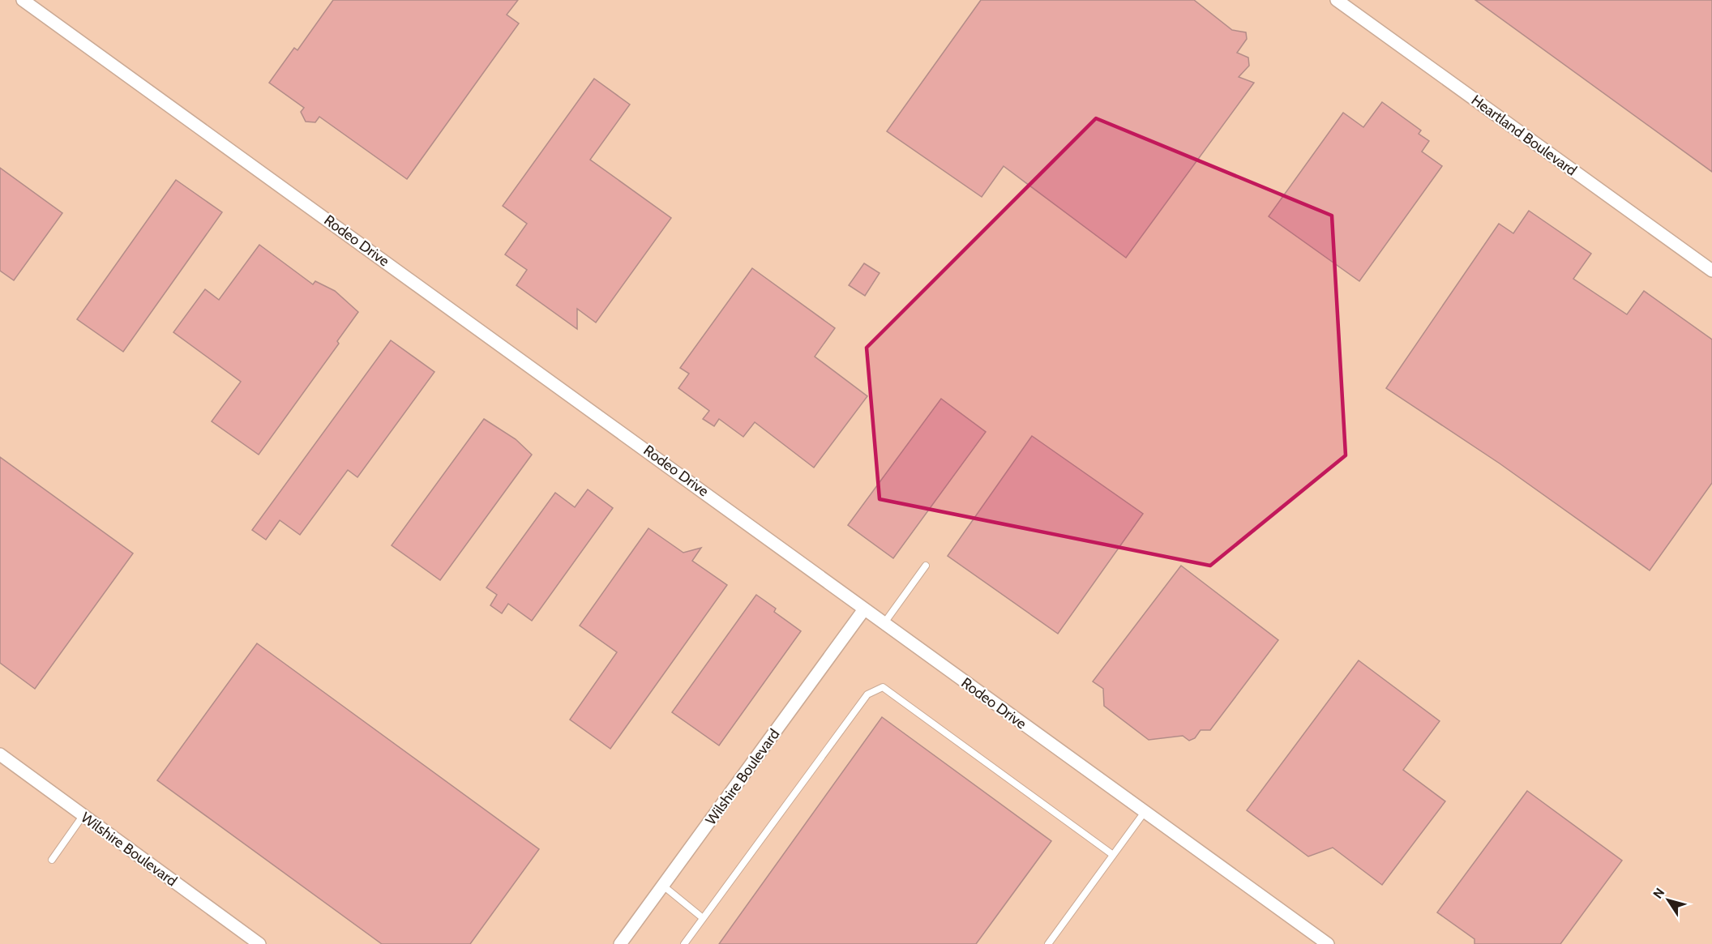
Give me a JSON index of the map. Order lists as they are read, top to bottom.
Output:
{
  "streets": {
    "street": ["Heartland Boulevard", "Rodeo Drive", "Wilshire Boulevard"]
  },
  "crossings": [
    ["Rodeo Drive", "Wilshire Boulevard"]
  ],
  "north": "top left"
}
